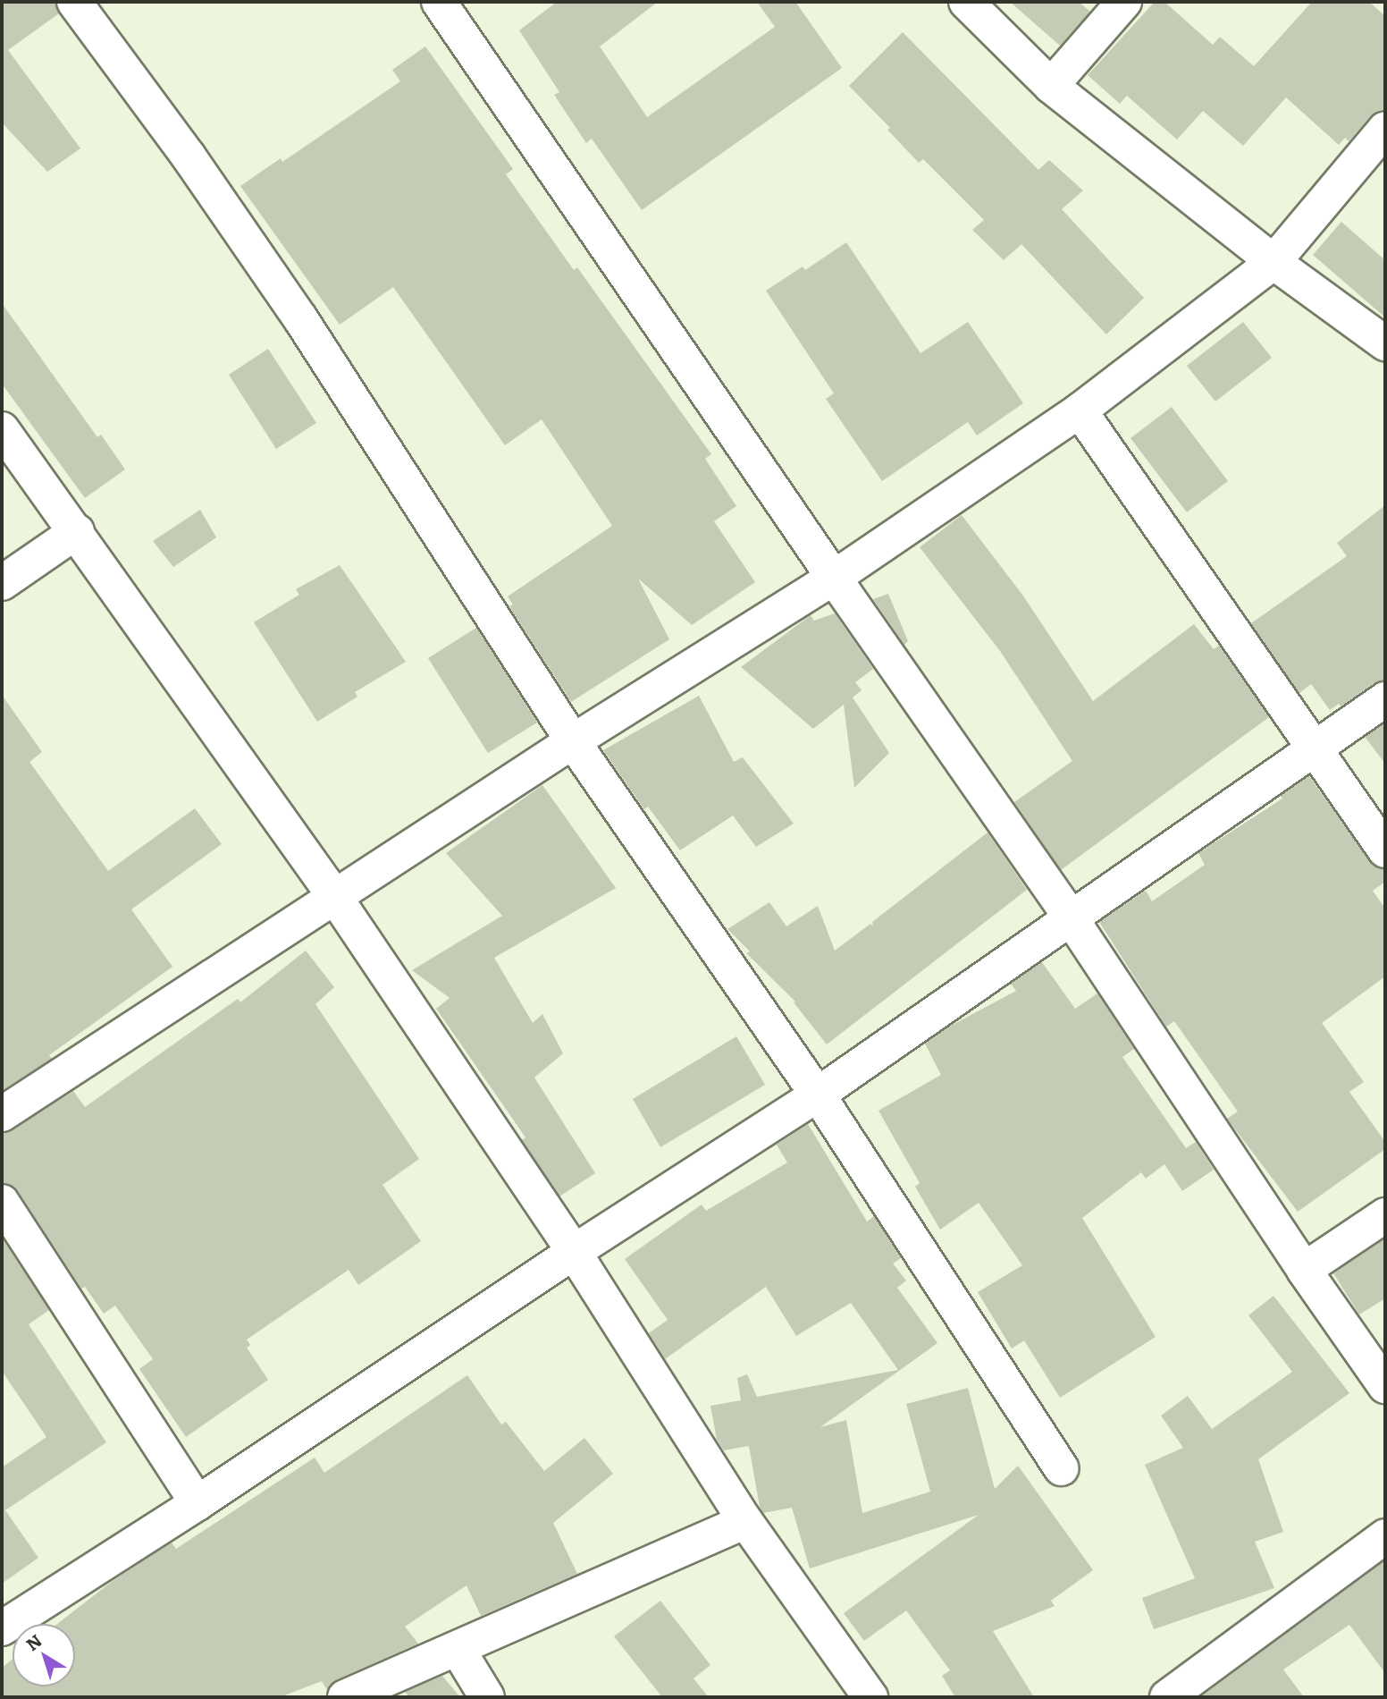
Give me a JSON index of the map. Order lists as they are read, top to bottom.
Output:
{
  "north": "top left"
}
